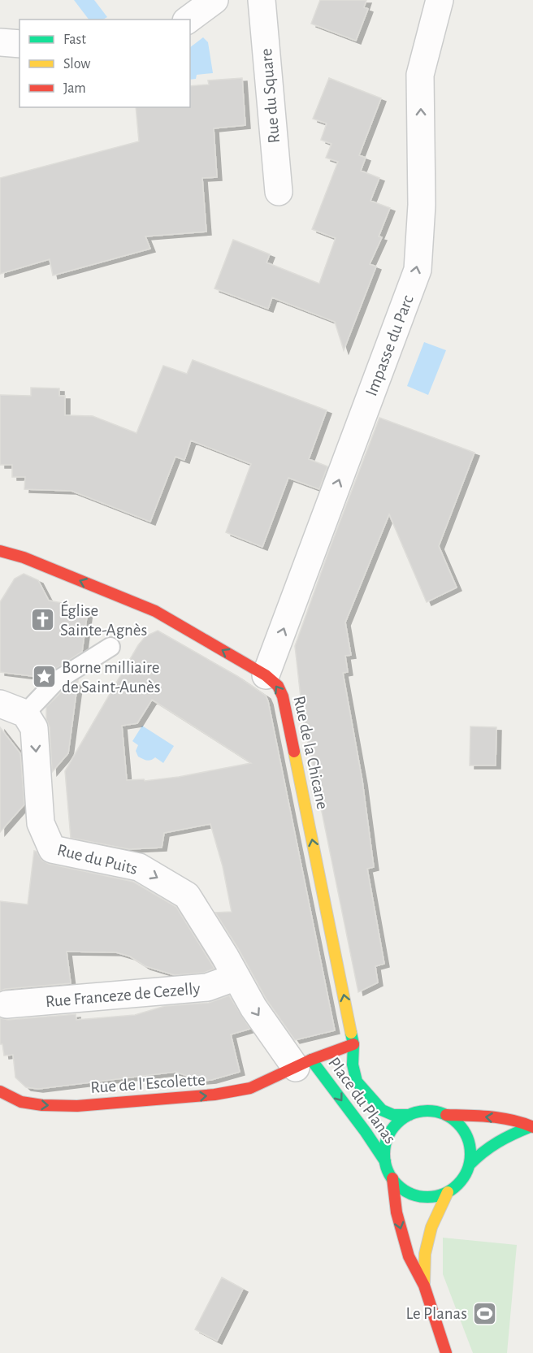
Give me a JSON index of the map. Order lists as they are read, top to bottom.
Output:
{
  "streets": {
    "street": [
      "Rue du Square",
      "Impasse du Parc",
      "Rue de la Chicane",
      "Rue du Puits",
      "Rue Franceze de Cezelly",
      "Rue de l'Escolette",
      "Place du Planas"
    ]
  },
  "crossings": [
    ["Impasse du Parc", "Rue de la Chicane"],
    ["Rue de la Chicane", "Place du Planas"],
    ["Rue du Puits", "Rue Franceze de Cezelly"],
    ["Rue du Puits", "Rue de l'Escolette"],
    ["Rue du Puits", "Place du Planas"],
    ["Rue de l'Escolette", "Place du Planas"]
  ],
  "one_way": [
    "Impasse du Parc",
    "Rue de la Chicane",
    "Rue du Puits",
    "Rue de l'Escolette",
    "Place du Planas"
  ],
  "places": {
    "church": ["Église Sainte-Agnès"],
    "place": ["Borne milliaire de Saint-Aunès"],
    "sports": ["Le Planas"]
  },
  "legend": ["Fast", "Slow", "Jam"]
}
